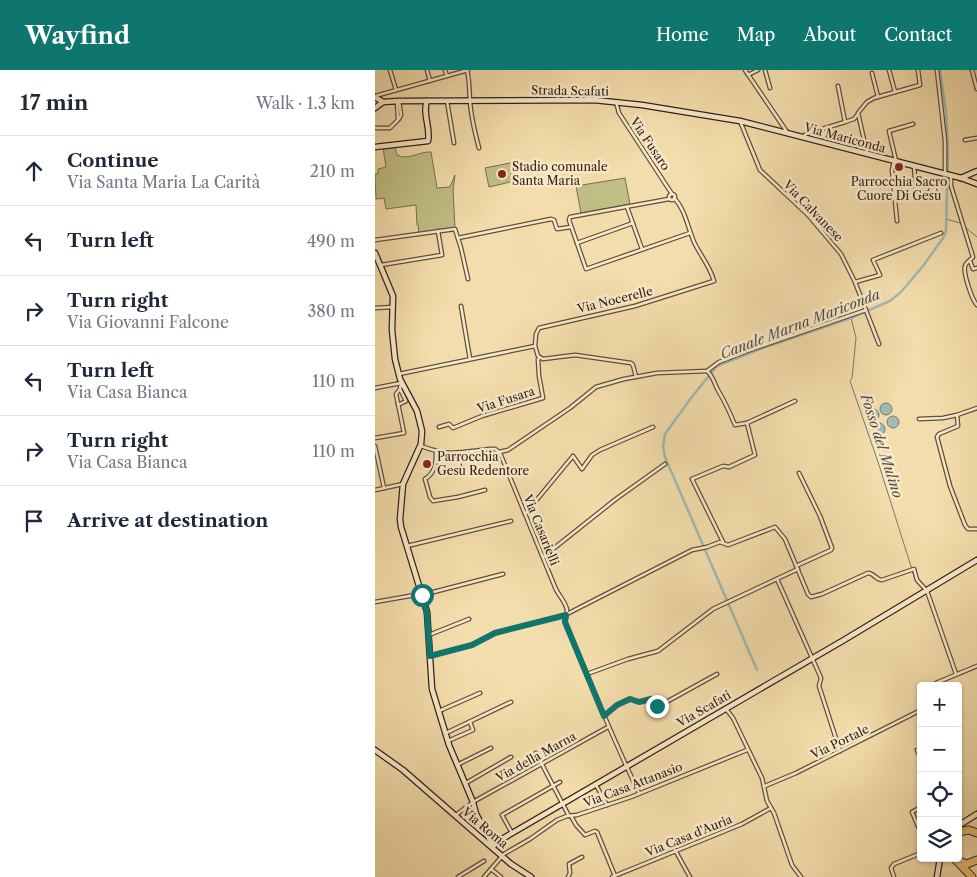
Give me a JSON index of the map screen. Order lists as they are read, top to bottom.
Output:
{
  "streets": {
    "street": [
      "Strada Scafati",
      "Via Mariconda",
      "Via Fusaro",
      "Via Calvanese",
      "Via Nocerelle",
      "Via Fusara",
      "Via Casarielli",
      "Via Scafati",
      "Via Portale",
      "Via della Marna",
      "Via Casa Attanasio",
      "Via Roma",
      "Via Casa d'Auria"
    ]
  },
  "crossings": [
    ["Strada Scafati", "Via Mariconda"],
    ["Strada Scafati", "Via Fusaro"],
    ["Strada Scafati", "Via Calvanese"],
    ["Via Mariconda", "Via Calvanese"],
    ["Via Fusaro", "Via Nocerelle"],
    ["Via Casarielli", "Via Scafati"],
    ["Via Casarielli", "Via della Marna"],
    ["Via Casarielli", "Via Casa Attanasio"],
    ["Via Scafati", "Via Roma"],
    ["Via della Marna", "Via Roma"],
    ["Via Casa Attanasio", "Via Roma"]
  ],
  "water": ["Canale Marna Mariconda", "Fosso del Mulino"],
  "places": ["Parrocchia Sacro Cuore Di Gesù", "Stadio comunale Santa Maria", "Parrocchia Gesù Redentore"],
  "page": {
    "header": "Wayfind",
    "nav": [
      "Home",
      "Map",
      "About",
      "Contact"
    ],
    "heading": ["17 min", "Walk · 1.3 km"],
    "list": [
      ["Continue", "Via Santa Maria La Carità", "210 m"],
      ["Turn left", "490 m"],
      ["Turn right", "Via Giovanni Falcone", "380 m"],
      ["Turn left", "Via Casa Bianca", "110 m"],
      ["Turn right", "Via Casa Bianca", "110 m"],
      "Arrive at destination"
    ],
    "map_buttons": ["+", "−"]
  }
}
